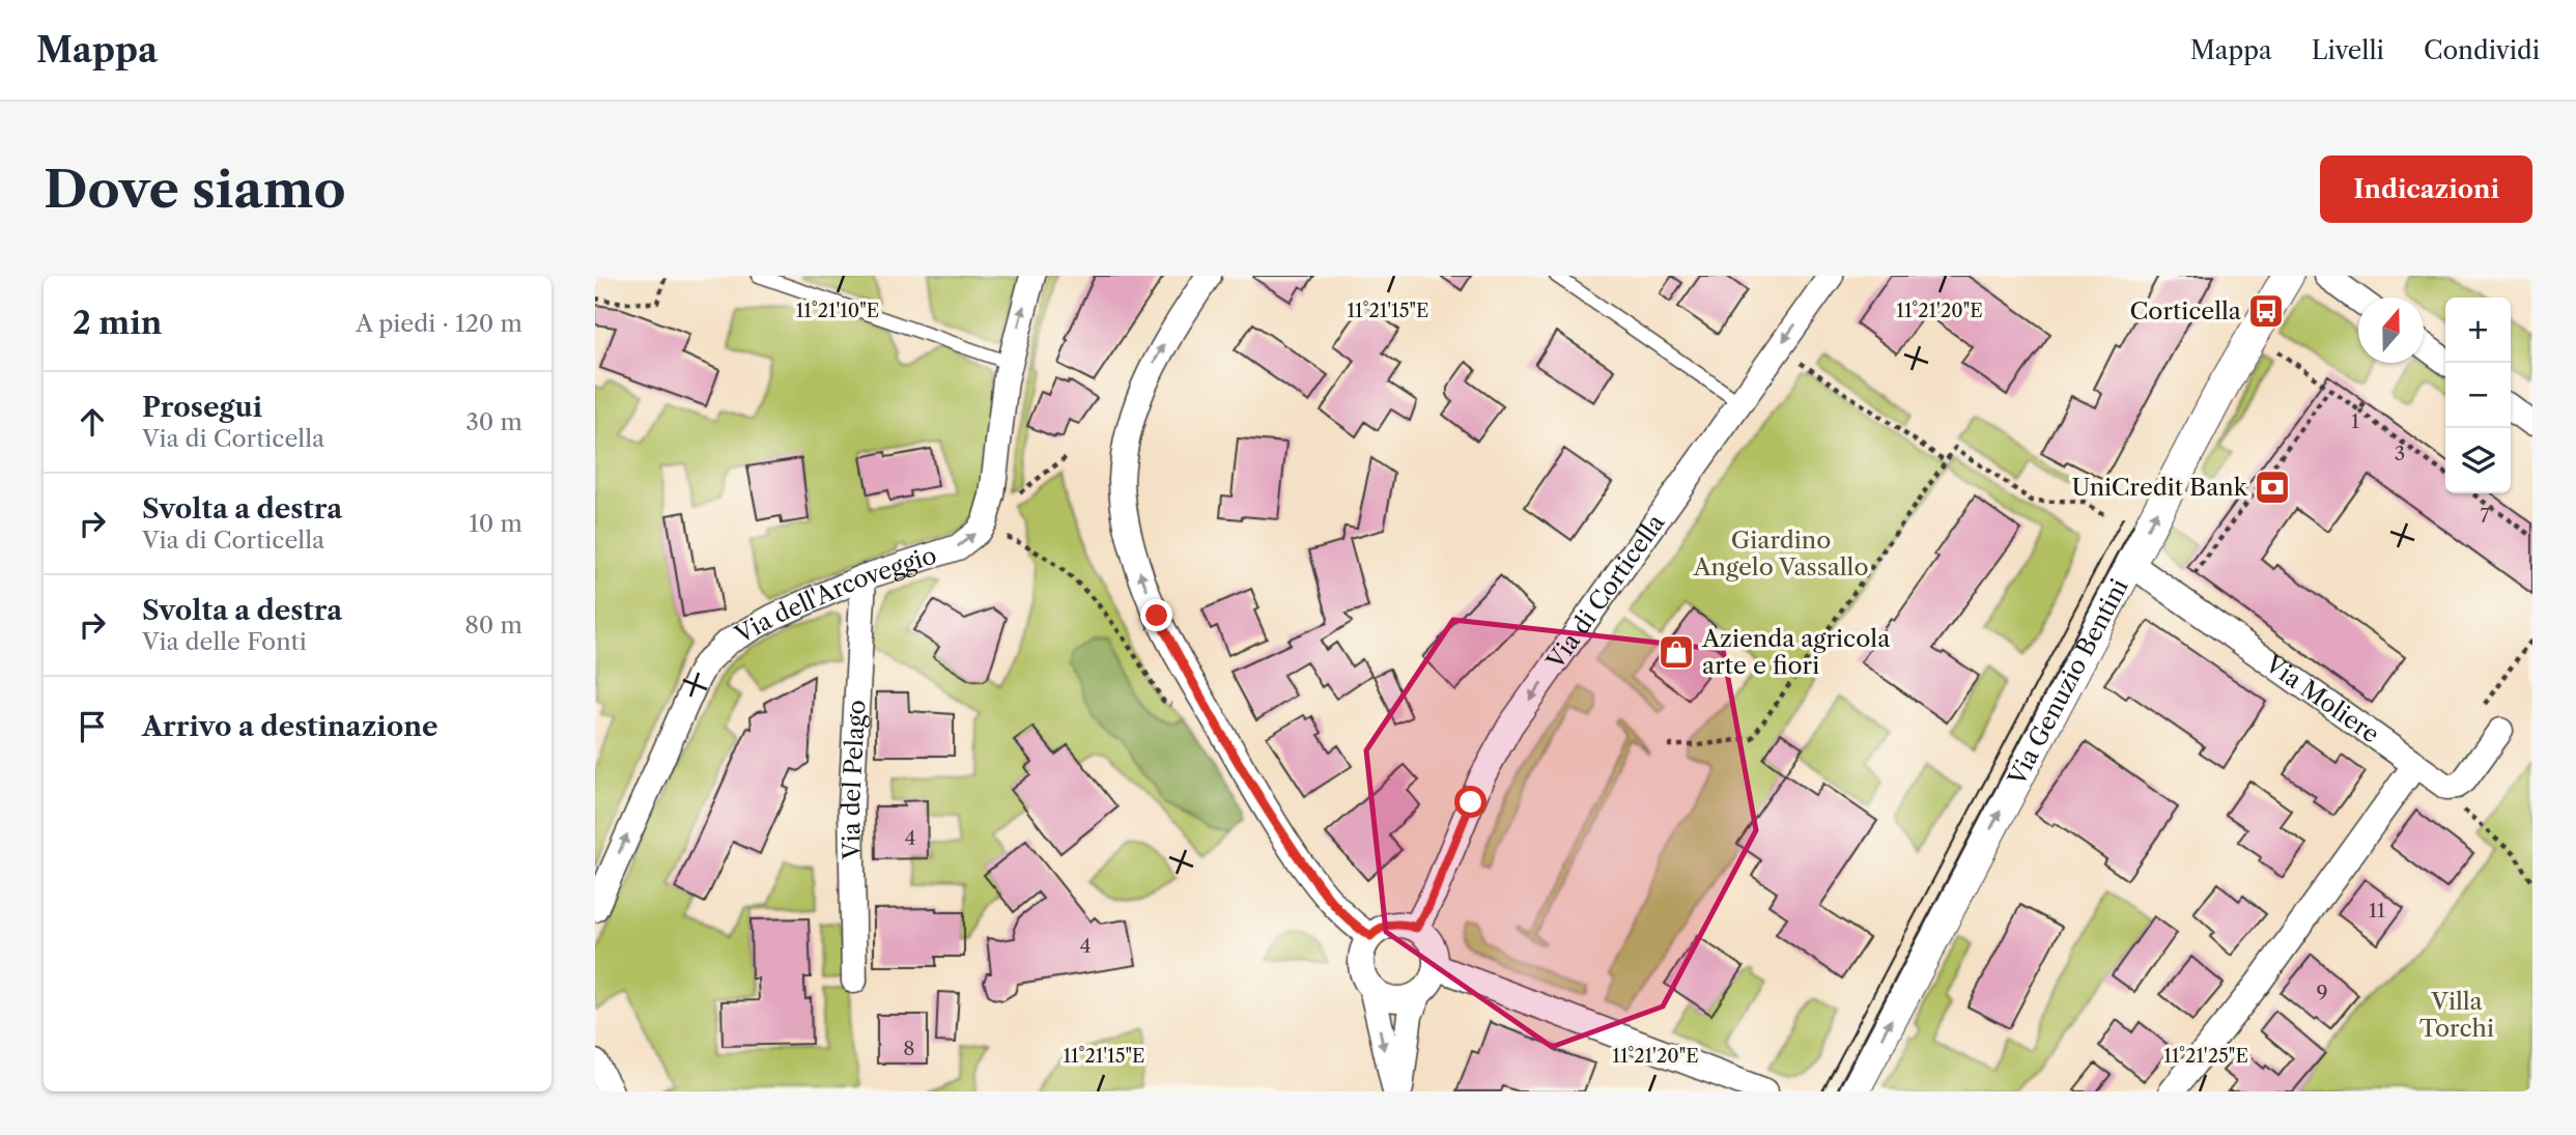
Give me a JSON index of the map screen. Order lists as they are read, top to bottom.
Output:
{
  "streets": {
    "street": [
      "Via di Corticella",
      "Via dell'Arcoveggio",
      "Via Genuzio Bentini",
      "Via Moliere",
      "Via del Pelago"
    ]
  },
  "crossings": [
    ["Via dell'Arcoveggio", "Via del Pelago"],
    ["Via Genuzio Bentini", "Via Moliere"]
  ],
  "one_way": ["Via di Corticella", "Via dell'Arcoveggio", "Via Genuzio Bentini"],
  "parks": ["Giardino Angelo Vassallo", "Villa Torchi"],
  "places": {
    "bus stop": ["Corticella"],
    "bank": ["UniCredit Bank"],
    "shop": ["Azienda agricola arte e fiori"]
  },
  "house_numbers": [
    "1",
    "3",
    "7",
    "4",
    "11",
    "4",
    "9",
    "8"
  ],
  "north": "top",
  "page": {
    "header": "Mappa",
    "nav": ["Mappa", "Livelli", "Condividi"],
    "buttons": "Indicazioni",
    "title": "Dove siamo",
    "heading": ["2 min", "A piedi · 120 m"],
    "map_buttons": ["+", "−"],
    "list": [
      ["Prosegui", "Via di Corticella", "30 m"],
      ["Svolta a destra", "Via di Corticella", "10 m"],
      ["Svolta a destra", "Via delle Fonti", "80 m"],
      "Arrivo a destinazione"
    ]
  },
  "coordinates": [
    "11°21'10\"E",
    "11°21'15\"E",
    "11°21'20\"E",
    "11°21'25\"E"
  ]
}
